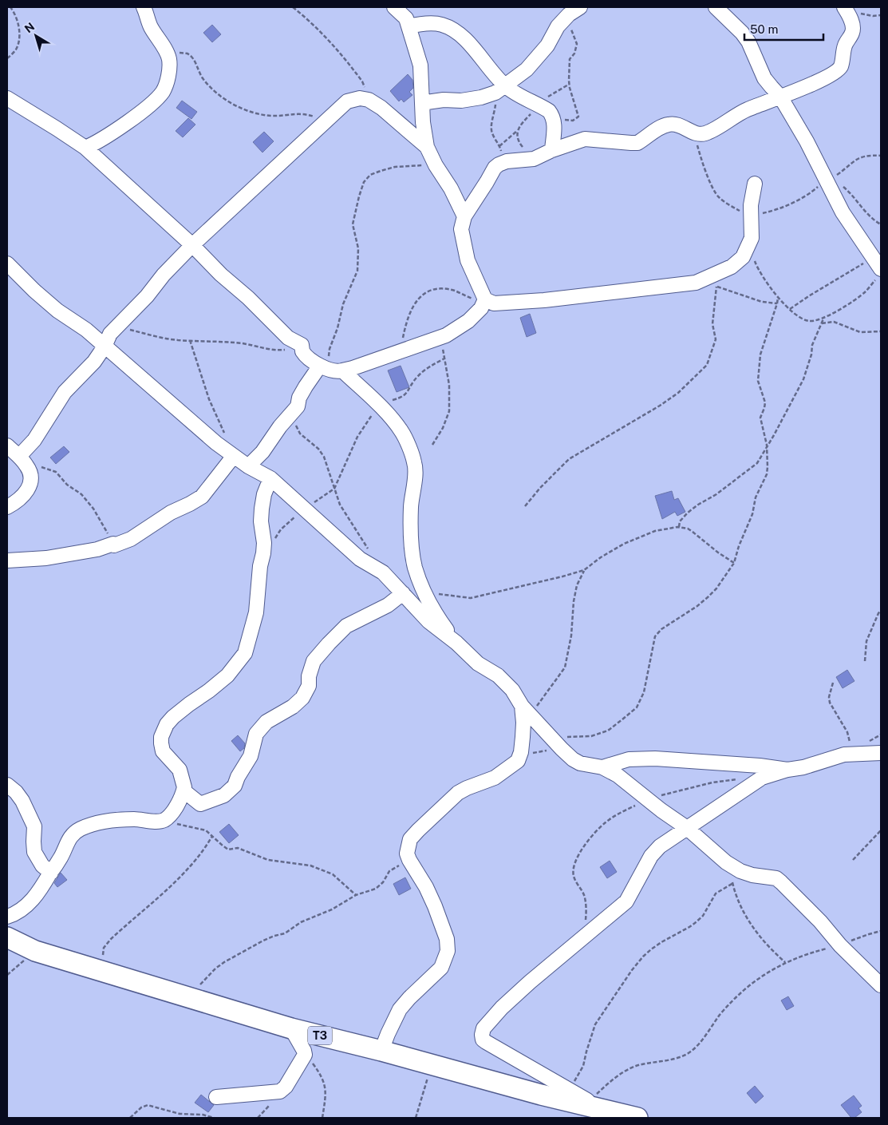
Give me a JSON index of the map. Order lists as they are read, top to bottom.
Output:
{
  "streets": {
    "highway": ["T3"]
  },
  "scale_bar": "50 m",
  "north": "top left"
}
